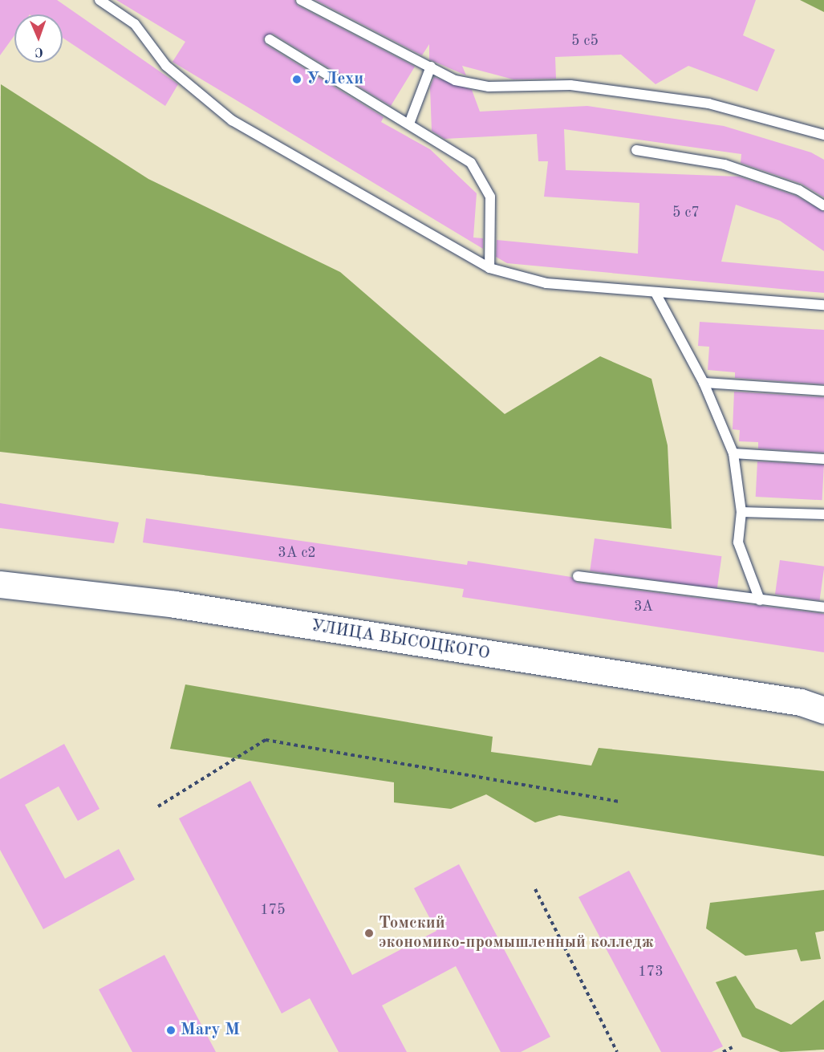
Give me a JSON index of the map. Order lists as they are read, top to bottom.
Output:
{
  "streets": {
    "main road": ["УЛИЦА ВЫСОЦКОГО"]
  },
  "places": ["У Лехи", "Томский экономико-промышленный колледж", "Mary M"],
  "house_numbers": [
    "5 с5",
    "5 с7",
    "3А с2",
    "3А",
    "175",
    "173"
  ],
  "north": "bottom"
}
